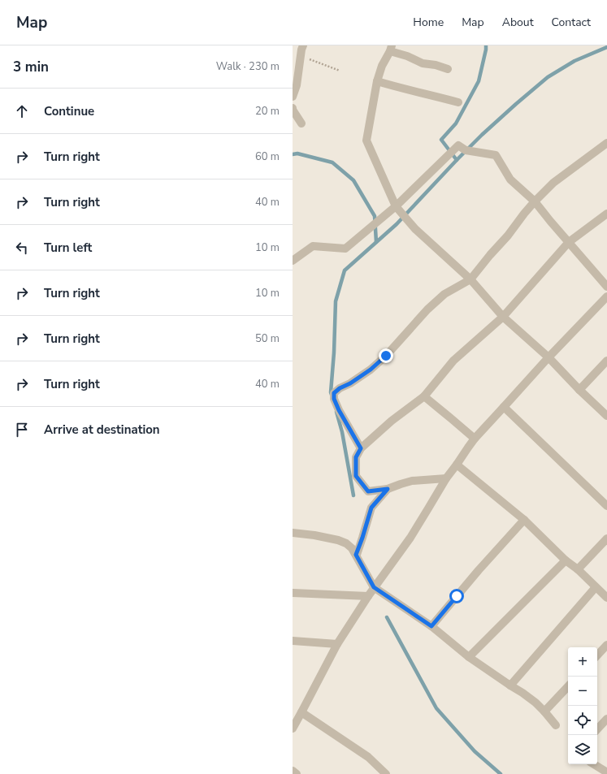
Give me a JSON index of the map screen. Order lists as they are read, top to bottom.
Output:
{
  "page": {
    "header": "Map",
    "nav": [
      "Home",
      "Map",
      "About",
      "Contact"
    ],
    "heading": ["3 min", "Walk · 230 m"],
    "list": [
      ["Continue", "20 m"],
      ["Turn right", "60 m"],
      ["Turn right", "40 m"],
      ["Turn left", "10 m"],
      ["Turn right", "10 m"],
      ["Turn right", "50 m"],
      ["Turn right", "40 m"],
      "Arrive at destination"
    ],
    "map_buttons": ["+", "−"]
  }
}
